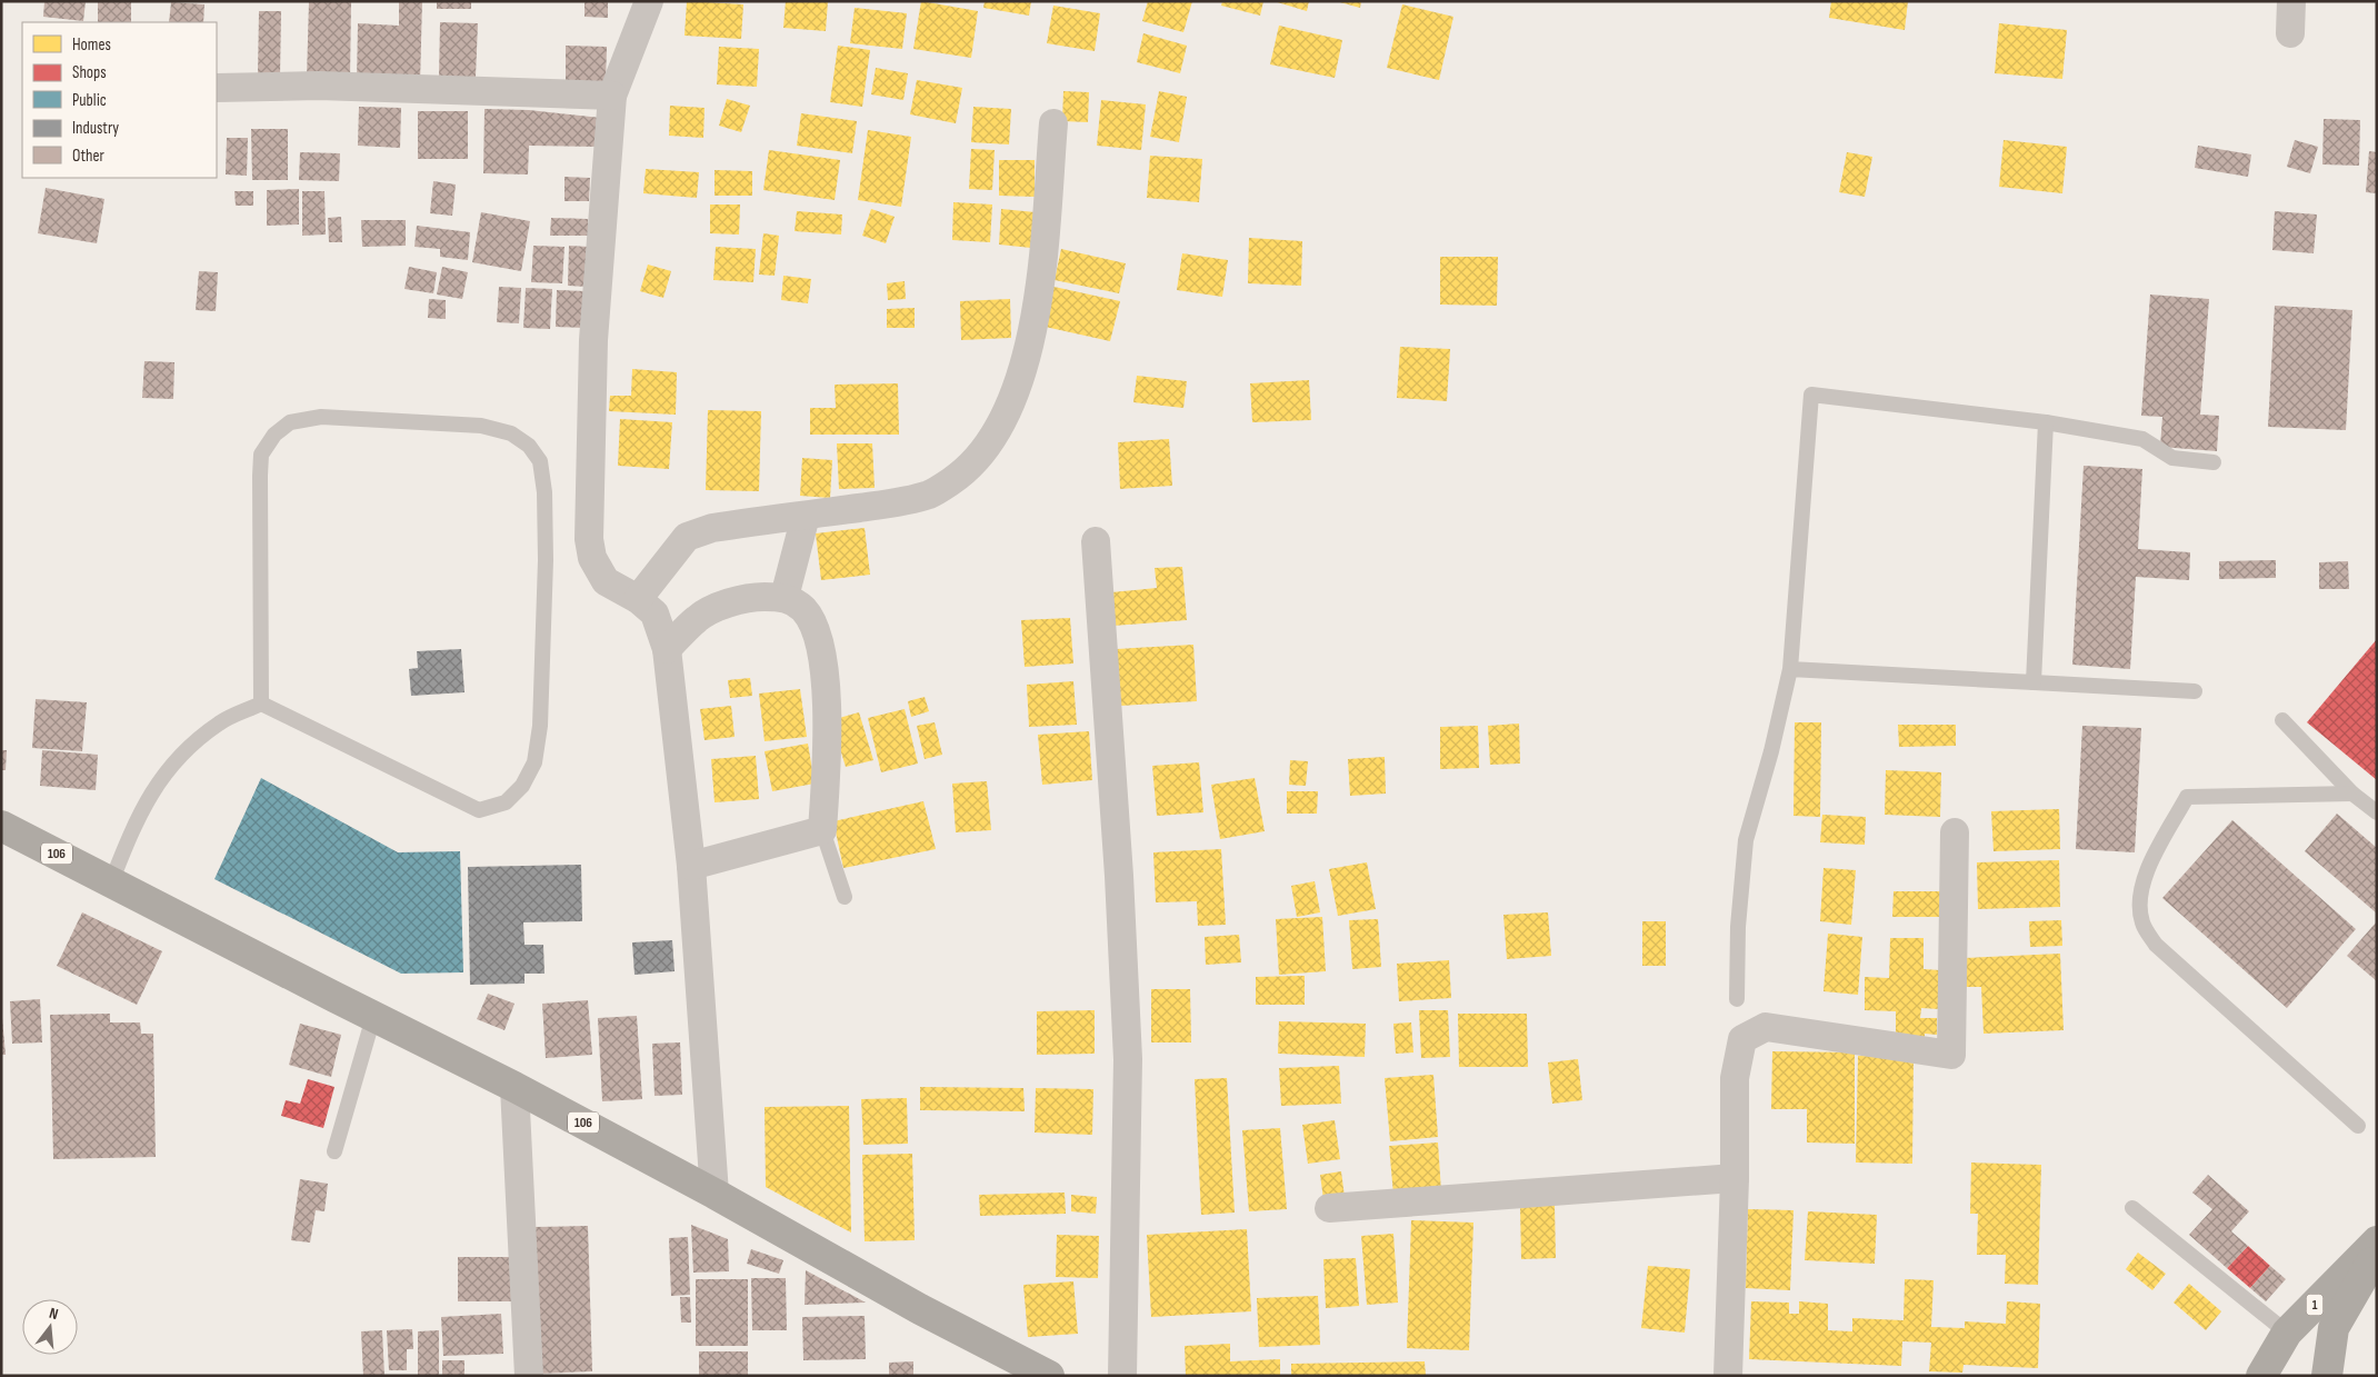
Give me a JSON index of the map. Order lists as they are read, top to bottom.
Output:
{
  "streets": {
    "highway": ["106", "1"]
  },
  "legend": [
    "Homes",
    "Shops",
    "Public",
    "Industry",
    "Other"
  ],
  "north": "top"
}
